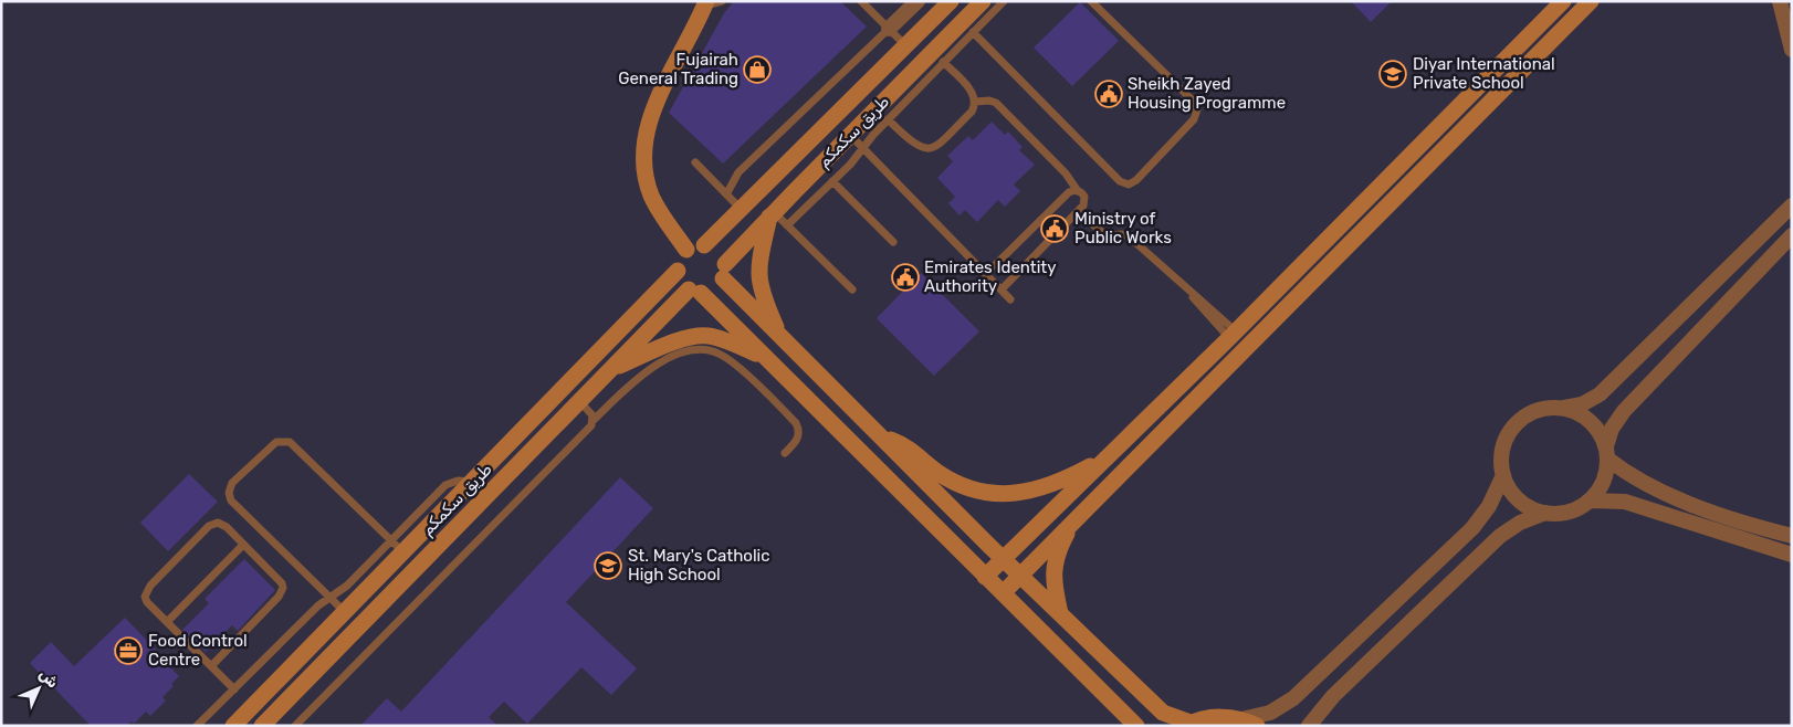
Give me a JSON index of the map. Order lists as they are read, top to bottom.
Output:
{
  "streets": {
    "street": ["طريق سكمكم"]
  },
  "places": {
    "shop": ["Fujairah General Trading"],
    "school or university": ["Diyar International Private School", "St. Mary's Catholic High School"],
    "public building": ["Sheikh Zayed Housing Programme", "Ministry of Public Works", "Emirates Identity Authority"],
    "office": ["Food Control Centre"]
  },
  "north": "top right"
}
